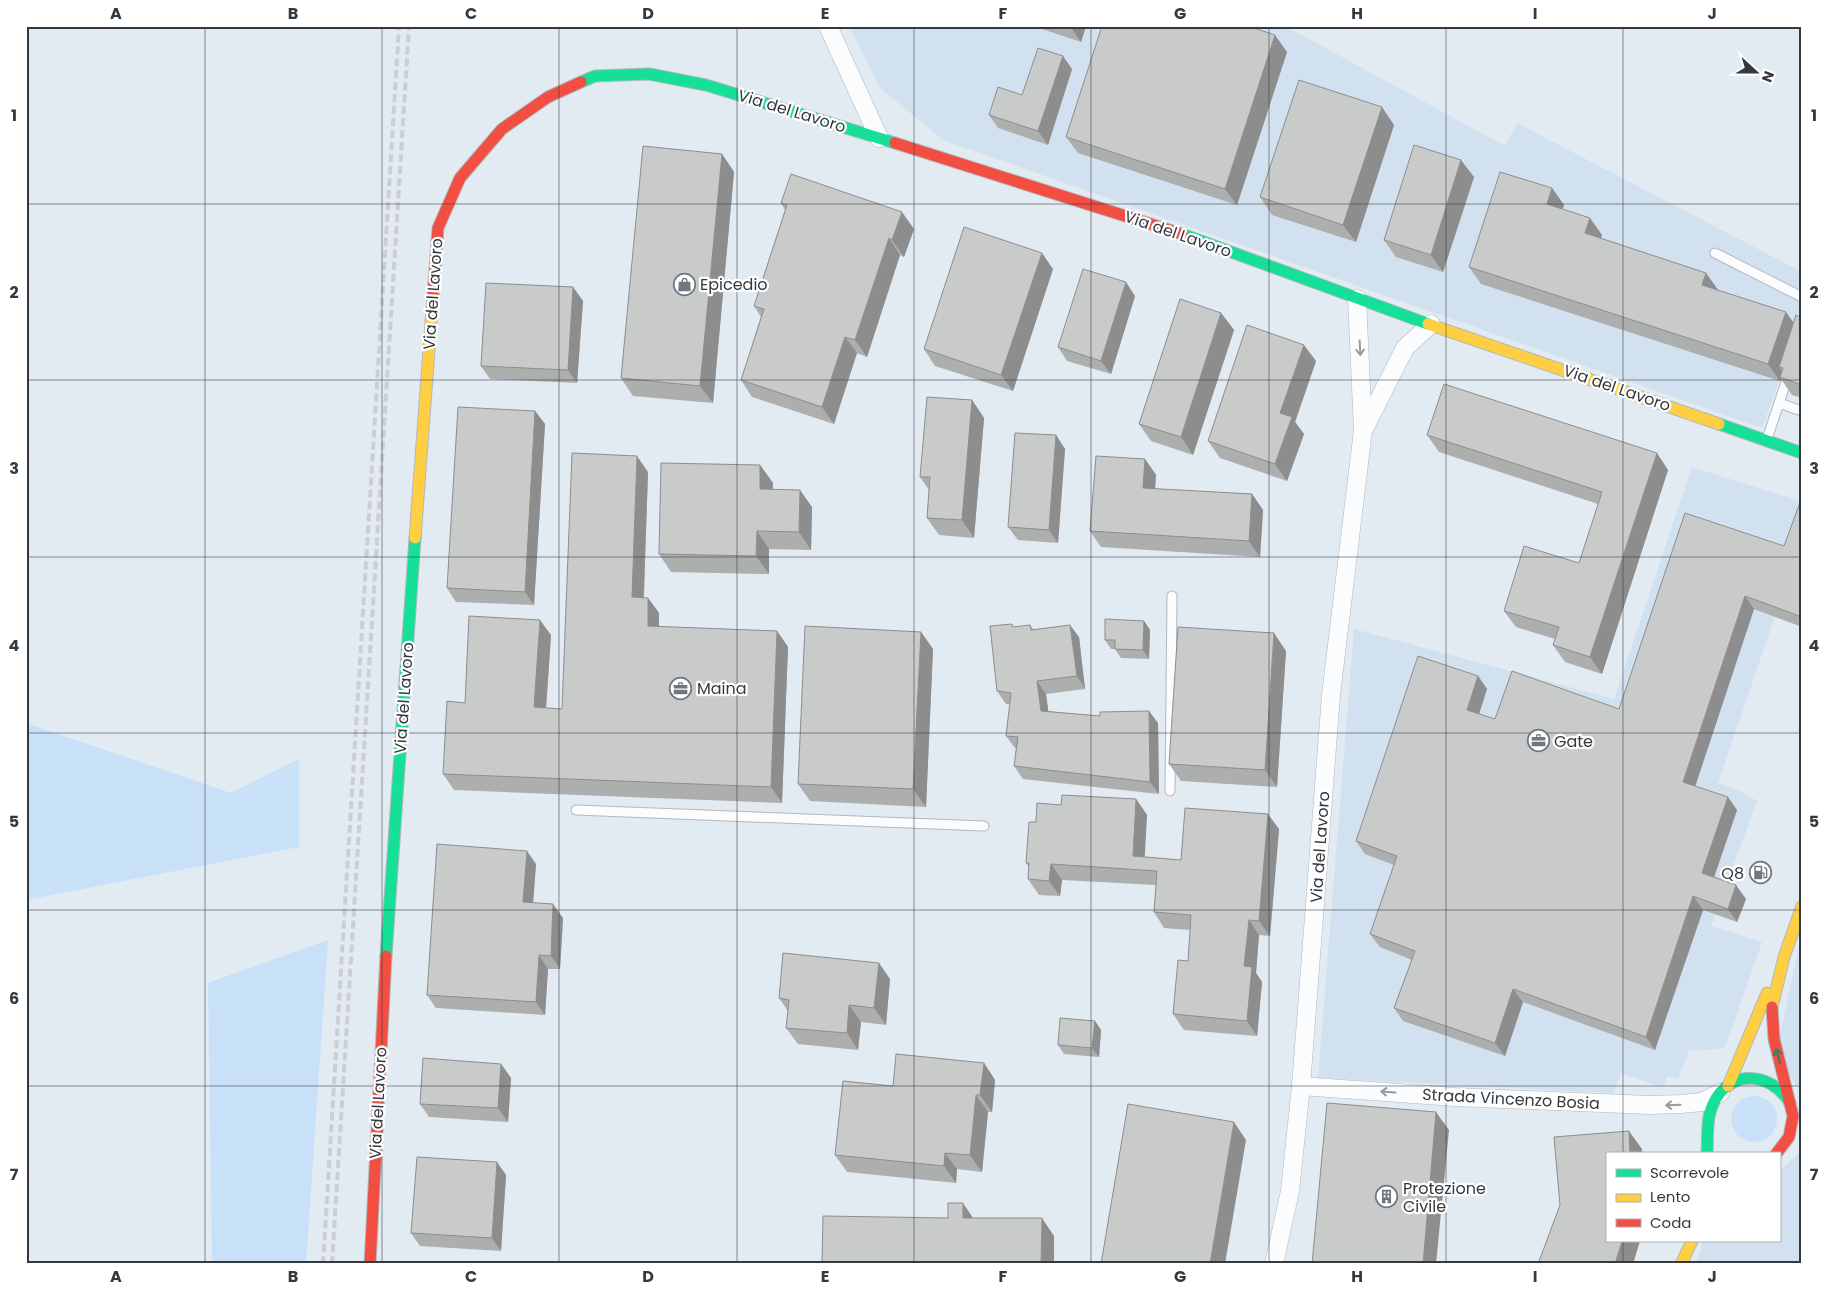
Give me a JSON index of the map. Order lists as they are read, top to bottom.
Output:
{
  "streets": {
    "street": ["Via del Lavoro", "Strada Vincenzo Bosia"]
  },
  "crossings": [
    ["Via del Lavoro", "Strada Vincenzo Bosia"]
  ],
  "one_way": ["Strada Vincenzo Bosia"],
  "places": {
    "shop": ["Epicedio"],
    "office": ["Maina", "Gate"],
    "fuel station": ["Q8"],
    "building": ["Protezione Civile"]
  },
  "legend": ["Scorrevole", "Lento", "Coda"],
  "north": "right",
  "grid": {
    "columns": [
      "A",
      "B",
      "C",
      "D",
      "E",
      "F",
      "G",
      "H",
      "I",
      "J"
    ],
    "rows": [
      "1",
      "2",
      "3",
      "4",
      "5",
      "6",
      "7"
    ]
  }
}
